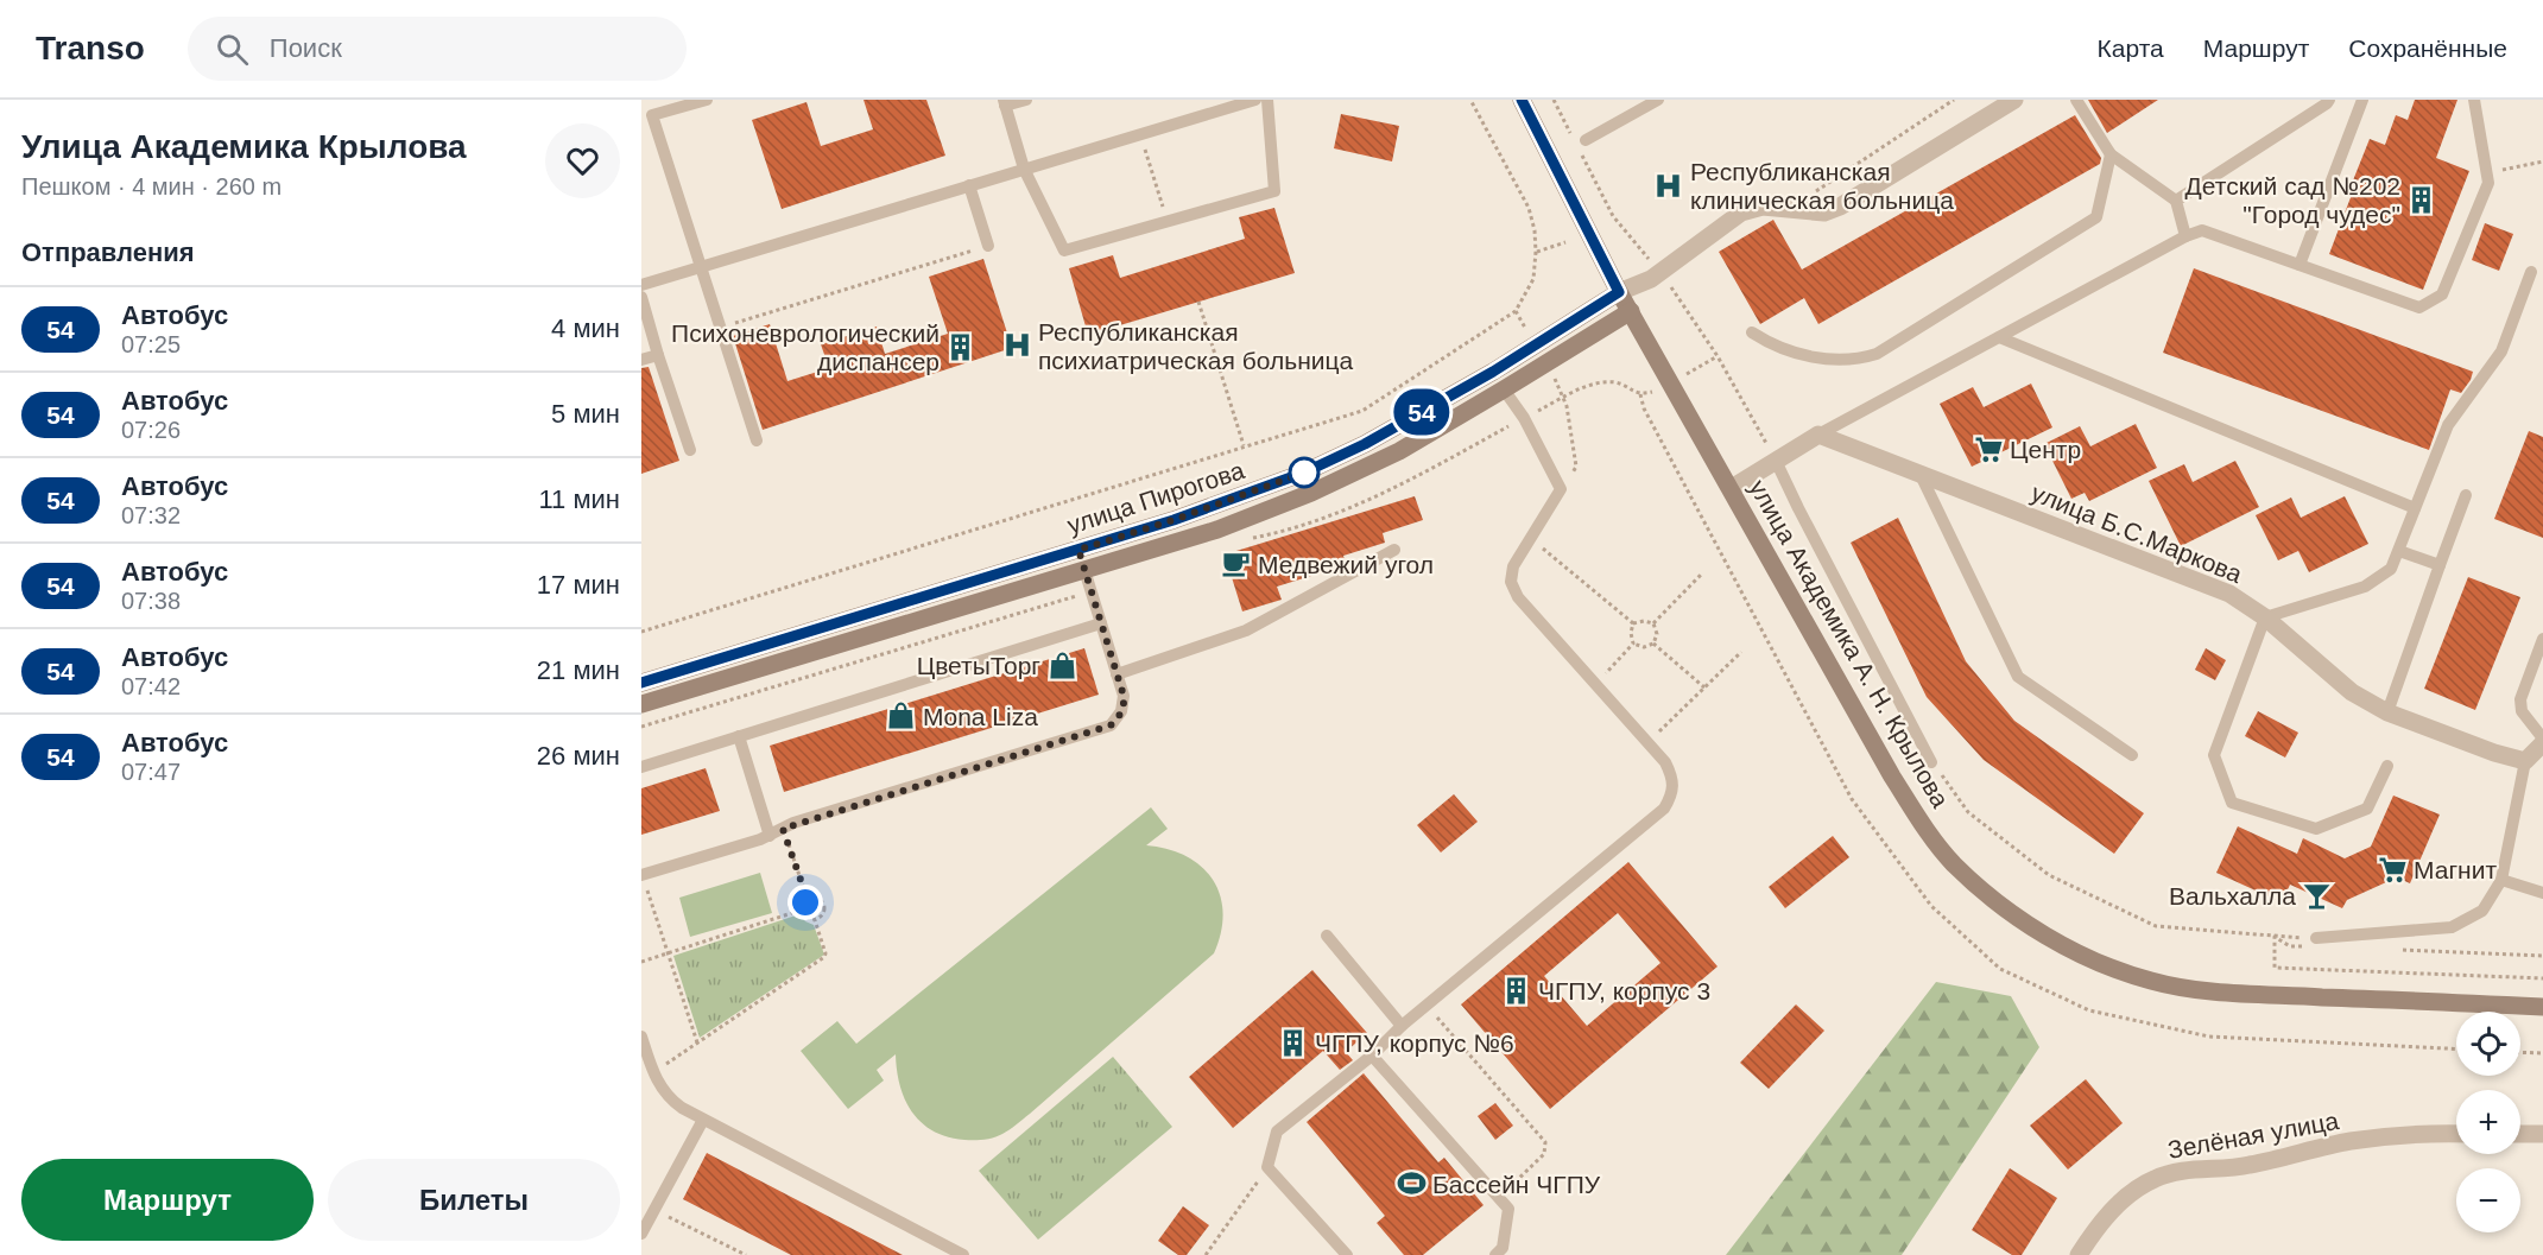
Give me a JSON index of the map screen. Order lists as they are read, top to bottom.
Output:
{
  "streets": {
    "main road": ["улица Пирогова", "улица Академика А. Н. Крылова"],
    "street": ["улица Б.С.Маркова", "Зелёная улица"]
  },
  "crossings": [
    ["улица Пирогова", "улица Академика А. Н. Крылова"]
  ],
  "places": {
    "hospital": ["Республиканская клиническая больница", "Республиканская психиатрическая больница"],
    "building": [
      "Детский сад №202 \"Город чудес\"",
      "Психоневрологический диспансер",
      "ЧГПУ, корпус 3",
      "ЧГПУ, корпус №6"
    ],
    "supermarket": ["Центр", "Магнит"],
    "cafe": ["Медвежий угол"],
    "shop": ["ЦветыТорг", "Mona Liza"],
    "bar": ["Вальхалла"],
    "sports": ["Бассейн ЧГПУ"]
  },
  "lines": ["bus line 54"],
  "page": {
    "header": "Transo",
    "search": "Поиск",
    "nav": ["Карта", "Маршрут", "Сохранённые"],
    "heading": [
      ["Улица Академика Крылова", "Пешком · 4 мин · 260 m"],
      "Отправления"
    ],
    "on_map": "54",
    "list": [
      {
        "mark": "54",
        "name": "Автобус",
        "note": "07:25",
        "value": "4 мин"
      },
      {
        "mark": "54",
        "name": "Автобус",
        "note": "07:26",
        "value": "5 мин"
      },
      {
        "mark": "54",
        "name": "Автобус",
        "note": "07:32",
        "value": "11 мин"
      },
      {
        "mark": "54",
        "name": "Автобус",
        "note": "07:38",
        "value": "17 мин"
      },
      {
        "mark": "54",
        "name": "Автобус",
        "note": "07:42",
        "value": "21 мин"
      },
      {
        "mark": "54",
        "name": "Автобус",
        "note": "07:47",
        "value": "26 мин"
      }
    ],
    "map_buttons": ["+", "−"],
    "buttons": ["Маршрут", "Билеты"]
  }
}
